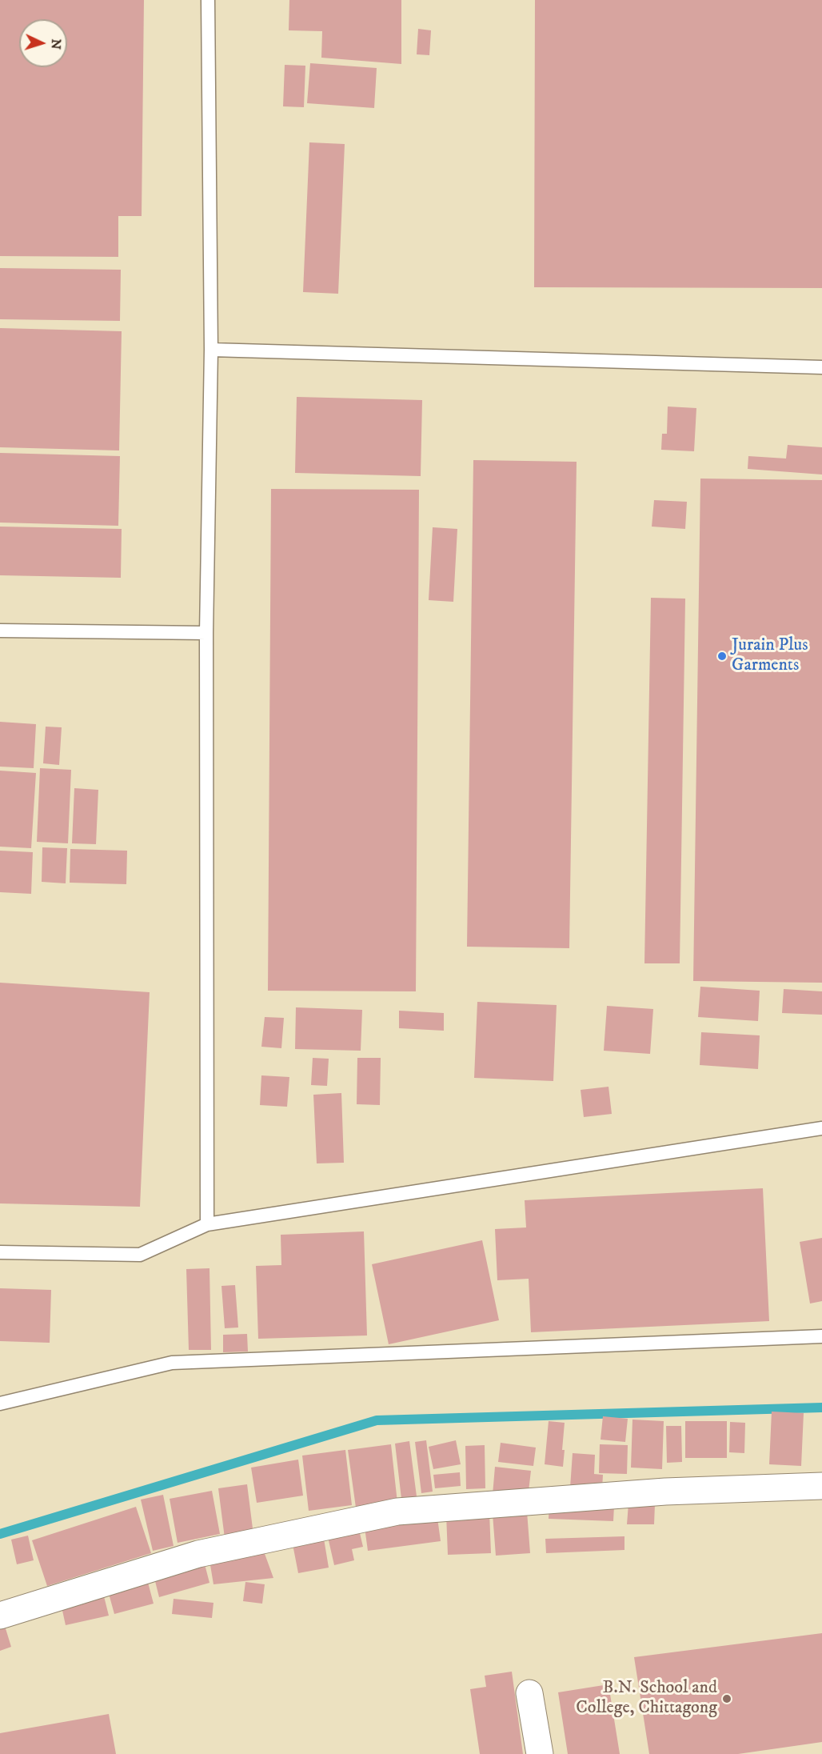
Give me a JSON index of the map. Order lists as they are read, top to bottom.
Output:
{
  "places": ["Jurain Plus Garments", "B.N. School and College, Chittagong"],
  "north": "right"
}
